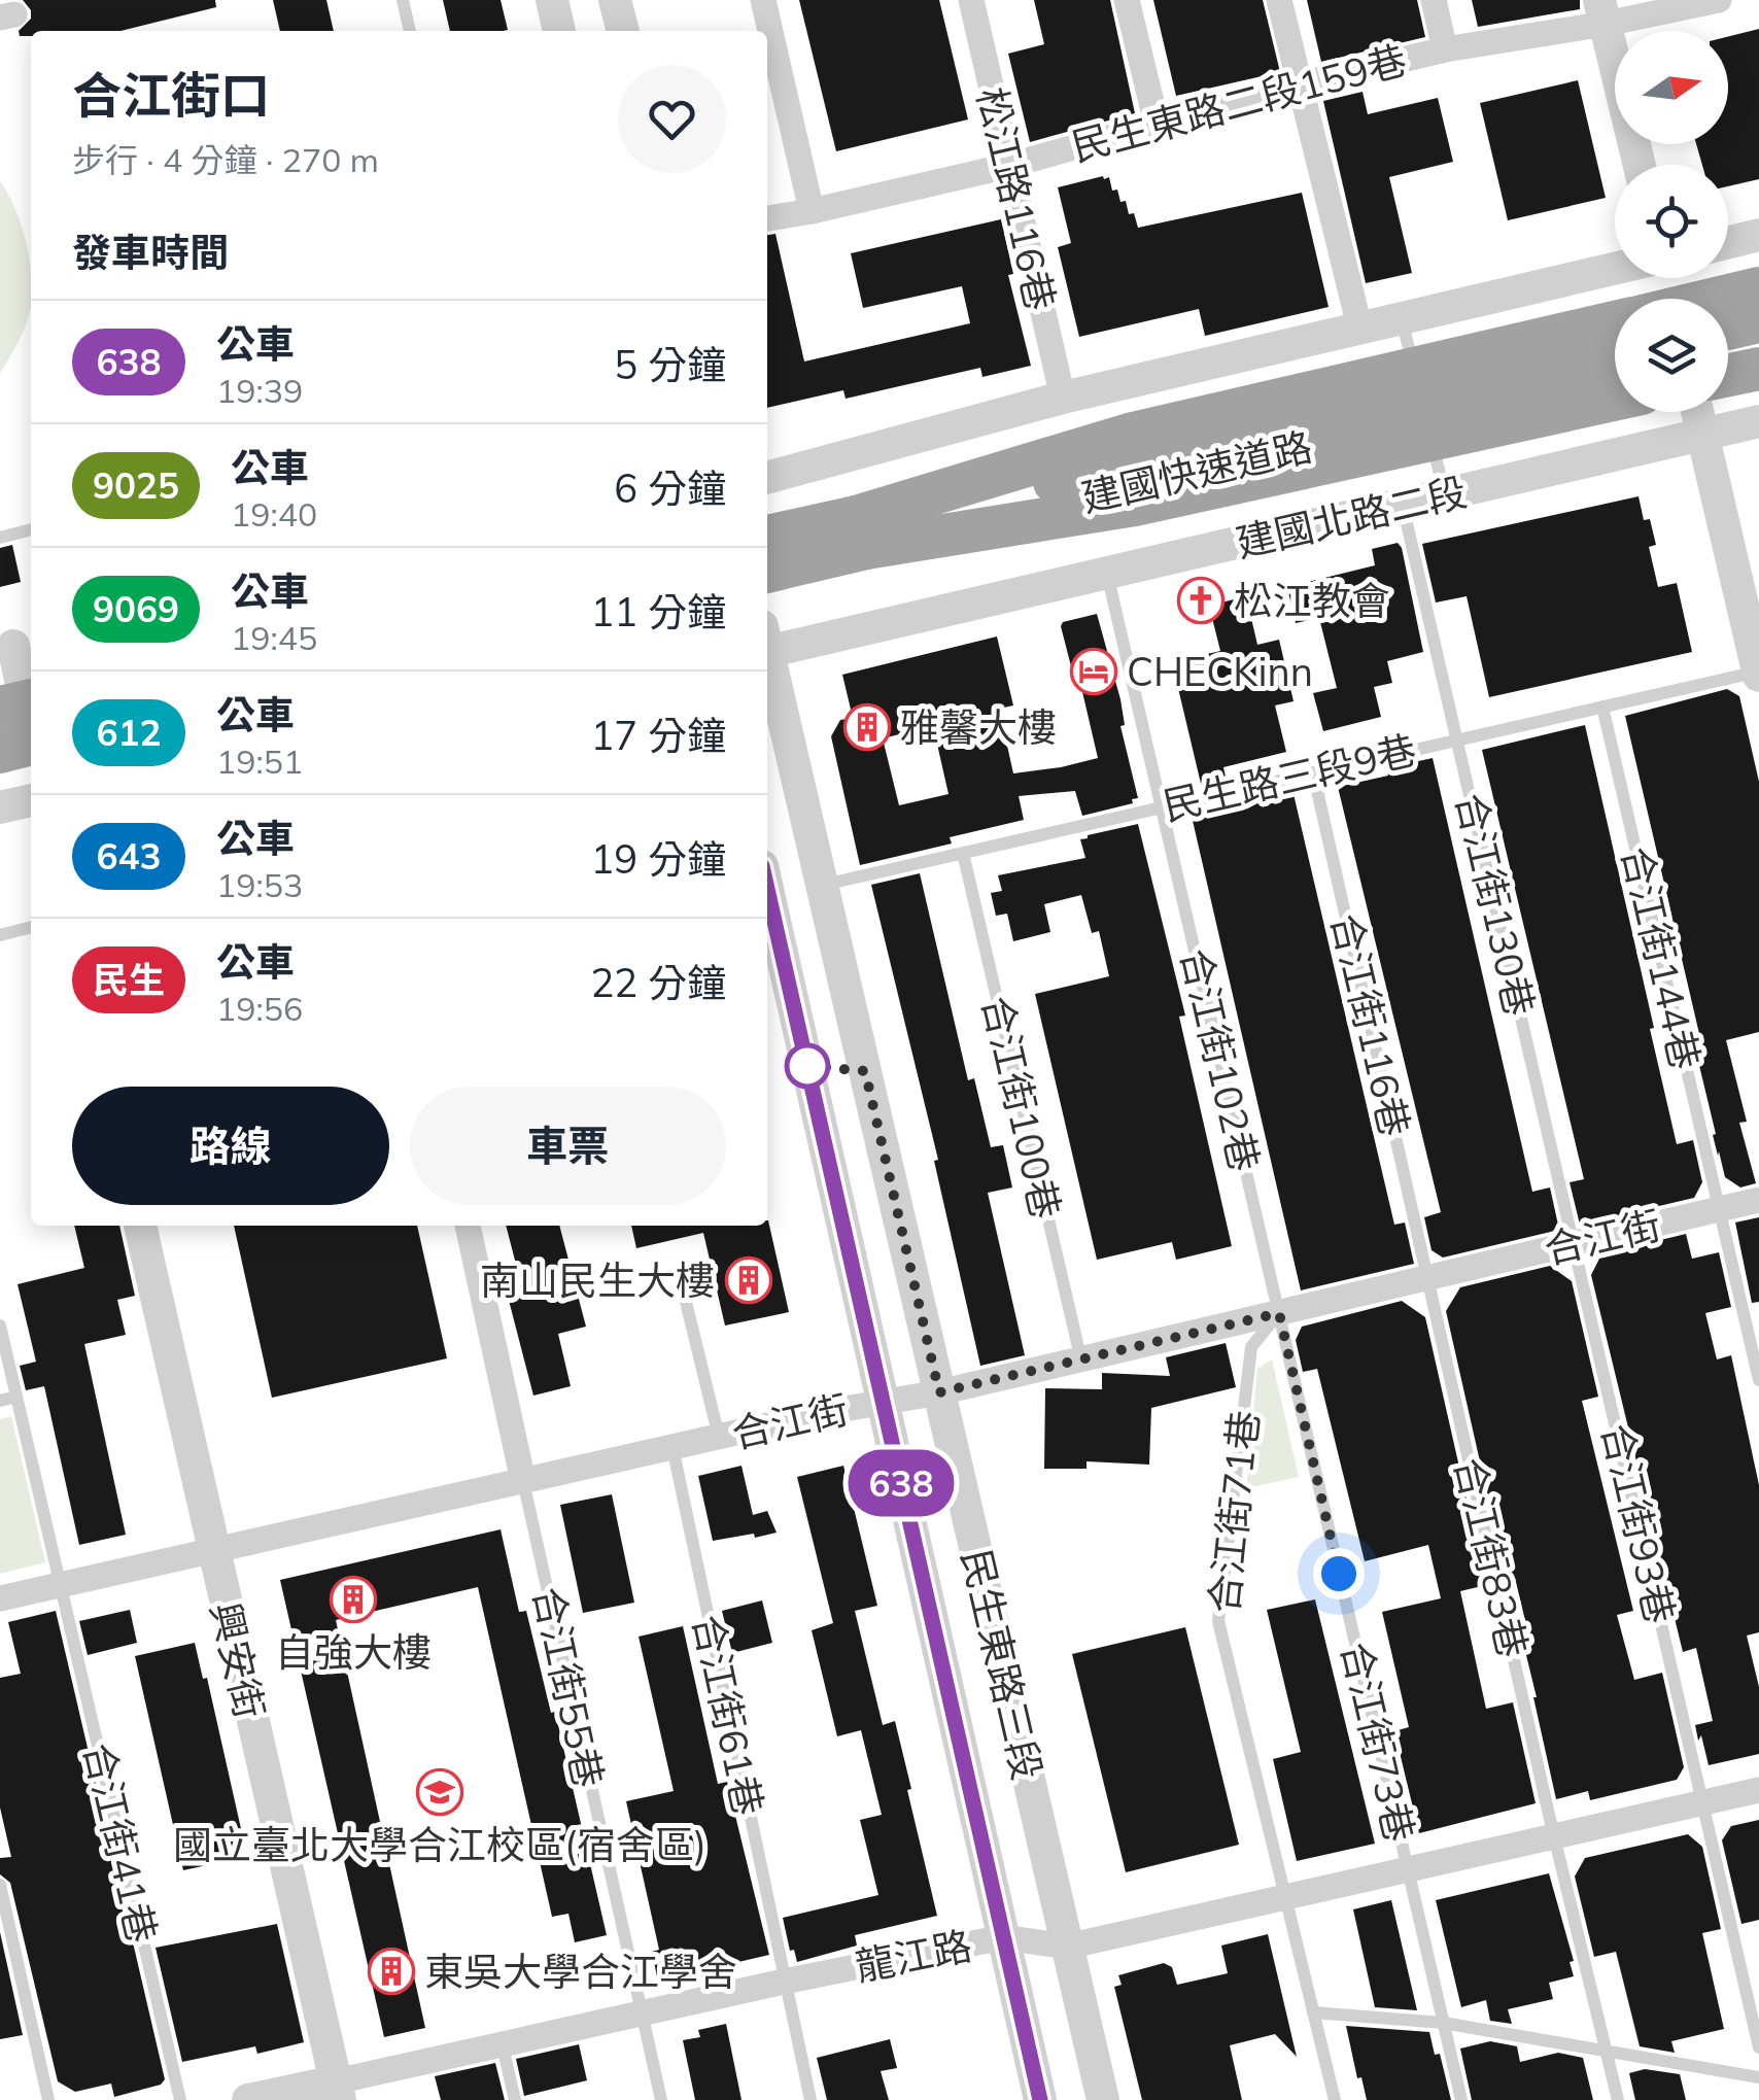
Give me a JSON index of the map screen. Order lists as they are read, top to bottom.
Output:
{
  "streets": {
    "highway": ["建國快速道路"],
    "street": [
      "民生東路二段159巷",
      "松江路116巷",
      "建國北路二段",
      "合江街",
      "興安街",
      "民生東路三段",
      "龍江路"
    ],
    "lane": [
      "民生路三段9巷",
      "合江街130巷",
      "合江街144巷",
      "合江街116巷",
      "合江街102巷",
      "合江街100巷",
      "合江街71巷",
      "合江街93巷",
      "合江街83巷",
      "合江街55巷",
      "合江街61巷",
      "合江街73巷",
      "合江街41巷"
    ]
  },
  "crossings": [
    ["民生東路二段159巷", "松江路116巷"],
    ["建國北路二段", "合江街130巷"],
    ["建國北路二段", "合江街102巷"],
    ["民生路三段9巷", "合江街130巷"],
    ["民生路三段9巷", "合江街144巷"],
    ["民生路三段9巷", "合江街116巷"],
    ["民生路三段9巷", "合江街102巷"],
    ["民生路三段9巷", "合江街100巷"],
    ["民生路三段9巷", "民生東路三段"],
    ["合江街130巷", "合江街"],
    ["合江街130巷", "合江街93巷"],
    ["合江街144巷", "合江街"],
    ["合江街116巷", "合江街"],
    ["合江街116巷", "合江街83巷"],
    ["合江街102巷", "合江街"],
    ["合江街102巷", "合江街71巷"],
    ["合江街102巷", "合江街73巷"],
    ["合江街100巷", "合江街"],
    ["合江街", "合江街71巷"],
    ["合江街", "合江街93巷"],
    ["合江街", "合江街83巷"],
    ["合江街", "興安街"],
    ["合江街", "民生東路三段"],
    ["合江街", "合江街55巷"],
    ["合江街", "合江街61巷"],
    ["合江街", "合江街73巷"],
    ["合江街", "合江街41巷"],
    ["合江街71巷", "合江街73巷"],
    ["合江街71巷", "龍江路"],
    ["合江街93巷", "龍江路"],
    ["合江街83巷", "龍江路"],
    ["興安街", "龍江路"],
    ["民生東路三段", "龍江路"],
    ["合江街55巷", "龍江路"],
    ["合江街61巷", "龍江路"],
    ["合江街73巷", "龍江路"]
  ],
  "places": {
    "church": ["松江教會"],
    "hotel": ["CHECKinn"],
    "building": [
      "雅馨大樓",
      "南山民生大樓",
      "自強大樓",
      "東吳大學合江學舍"
    ],
    "school or university": ["國立臺北大學合江校區(宿舍區)"]
  },
  "lines": ["bus line 638"],
  "north": "right",
  "page": {
    "on_map": "638",
    "heading": [
      ["合江街口", "步行 · 4 分鐘 · 270 m"],
      "發車時間"
    ],
    "list": [
      {
        "mark": "638",
        "name": "公車",
        "note": "19:39",
        "value": "5 分鐘"
      },
      {
        "mark": "9025",
        "name": "公車",
        "note": "19:40",
        "value": "6 分鐘"
      },
      {
        "mark": "9069",
        "name": "公車",
        "note": "19:45",
        "value": "11 分鐘"
      },
      {
        "mark": "612",
        "name": "公車",
        "note": "19:51",
        "value": "17 分鐘"
      },
      {
        "mark": "643",
        "name": "公車",
        "note": "19:53",
        "value": "19 分鐘"
      },
      {
        "mark": "民生",
        "name": "公車",
        "note": "19:56",
        "value": "22 分鐘"
      }
    ],
    "buttons": ["路線", "車票"]
  }
}
